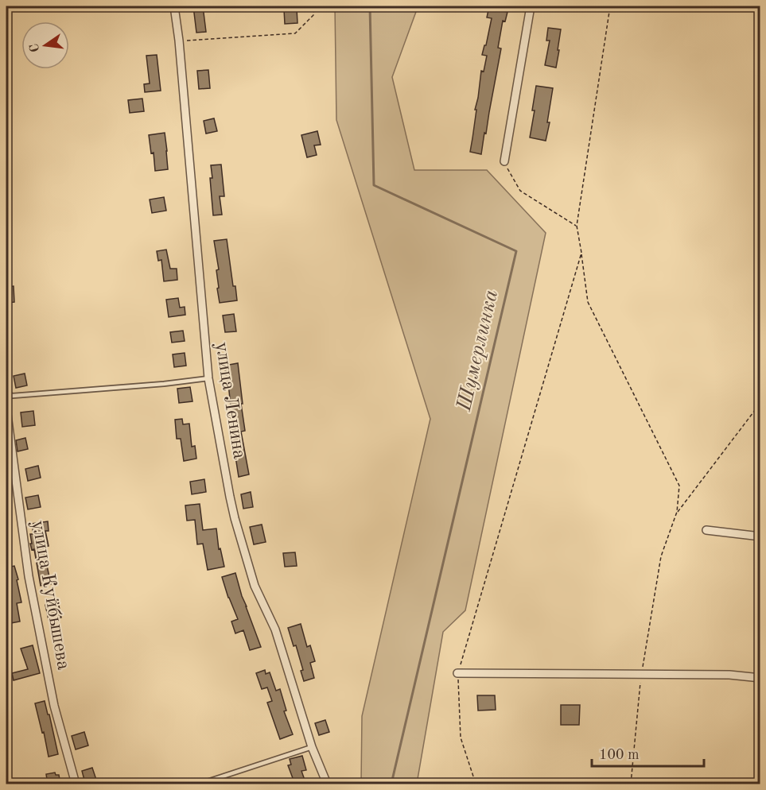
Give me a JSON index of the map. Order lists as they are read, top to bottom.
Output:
{
  "streets": {
    "street": ["улица Ленина", "улица Куйбышева"]
  },
  "water": ["Шумерлинка"],
  "scale_bar": "100 m",
  "north": "left"
}
